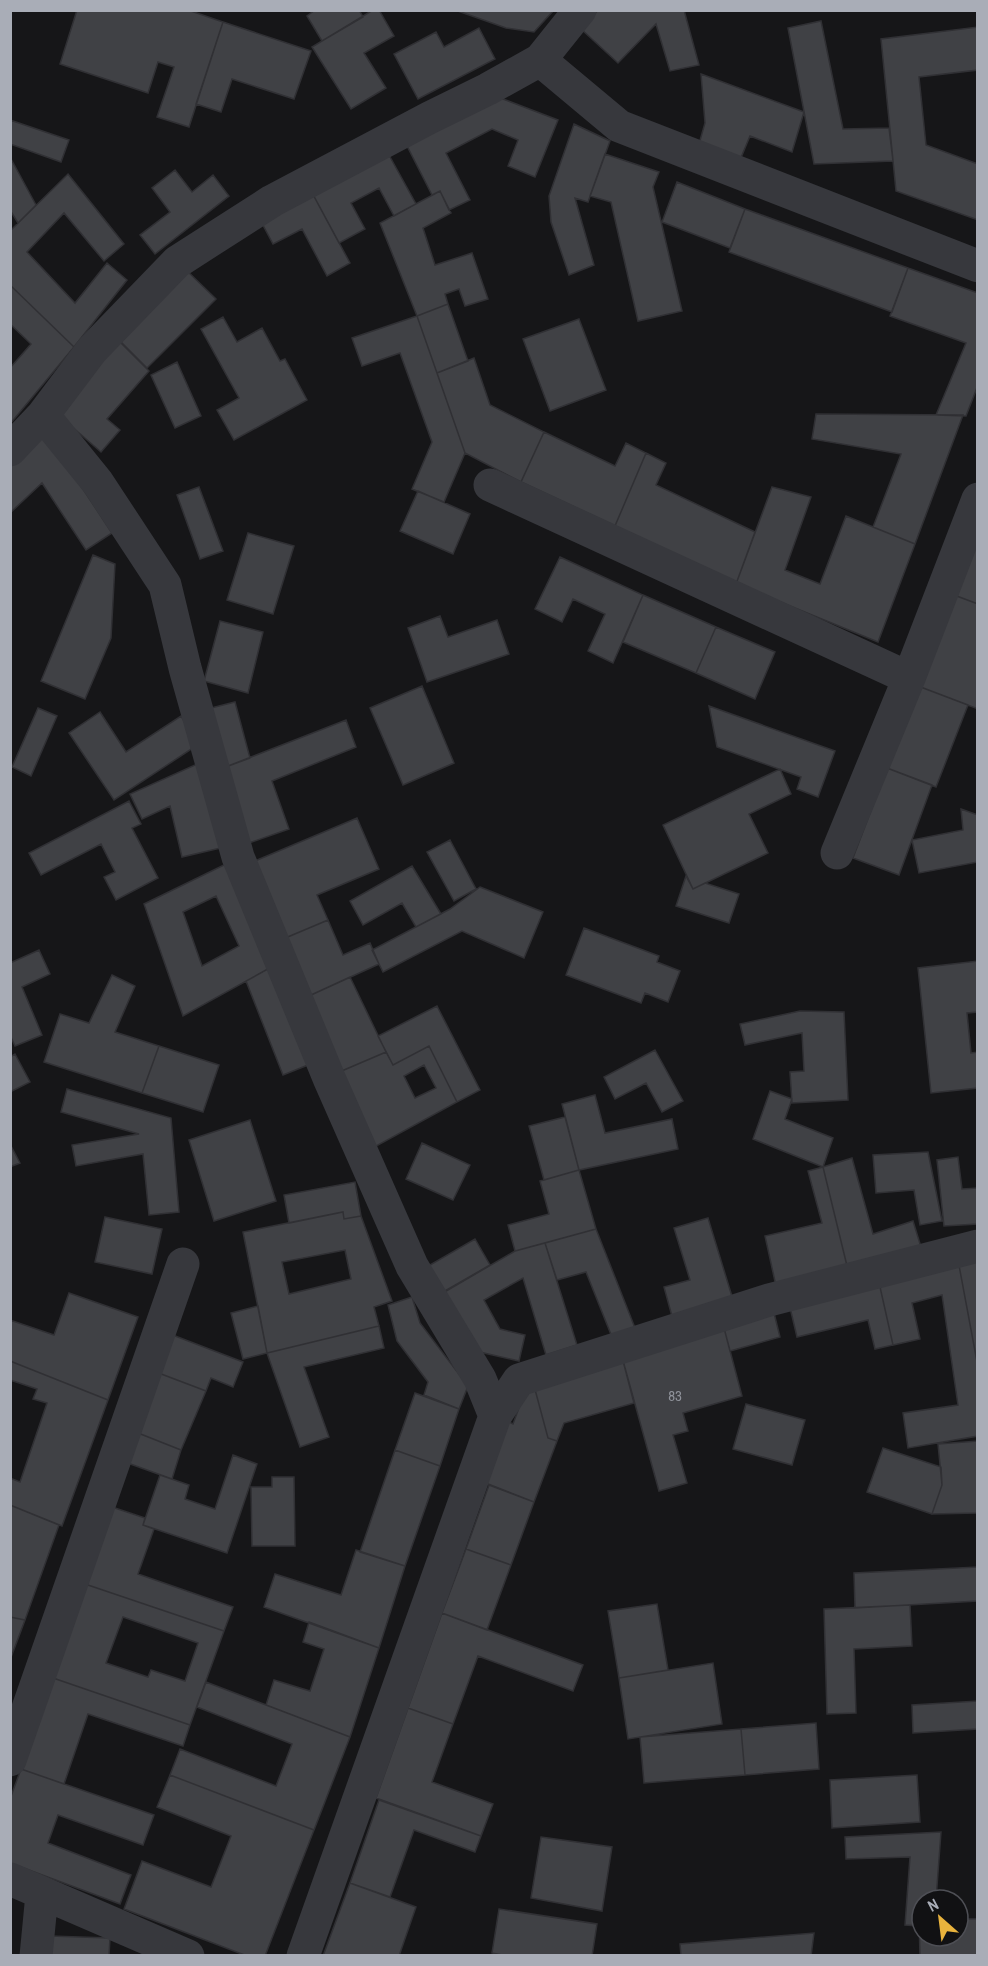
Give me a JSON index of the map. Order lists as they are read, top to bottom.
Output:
{
  "house_numbers": ["83"],
  "north": "top left"
}
